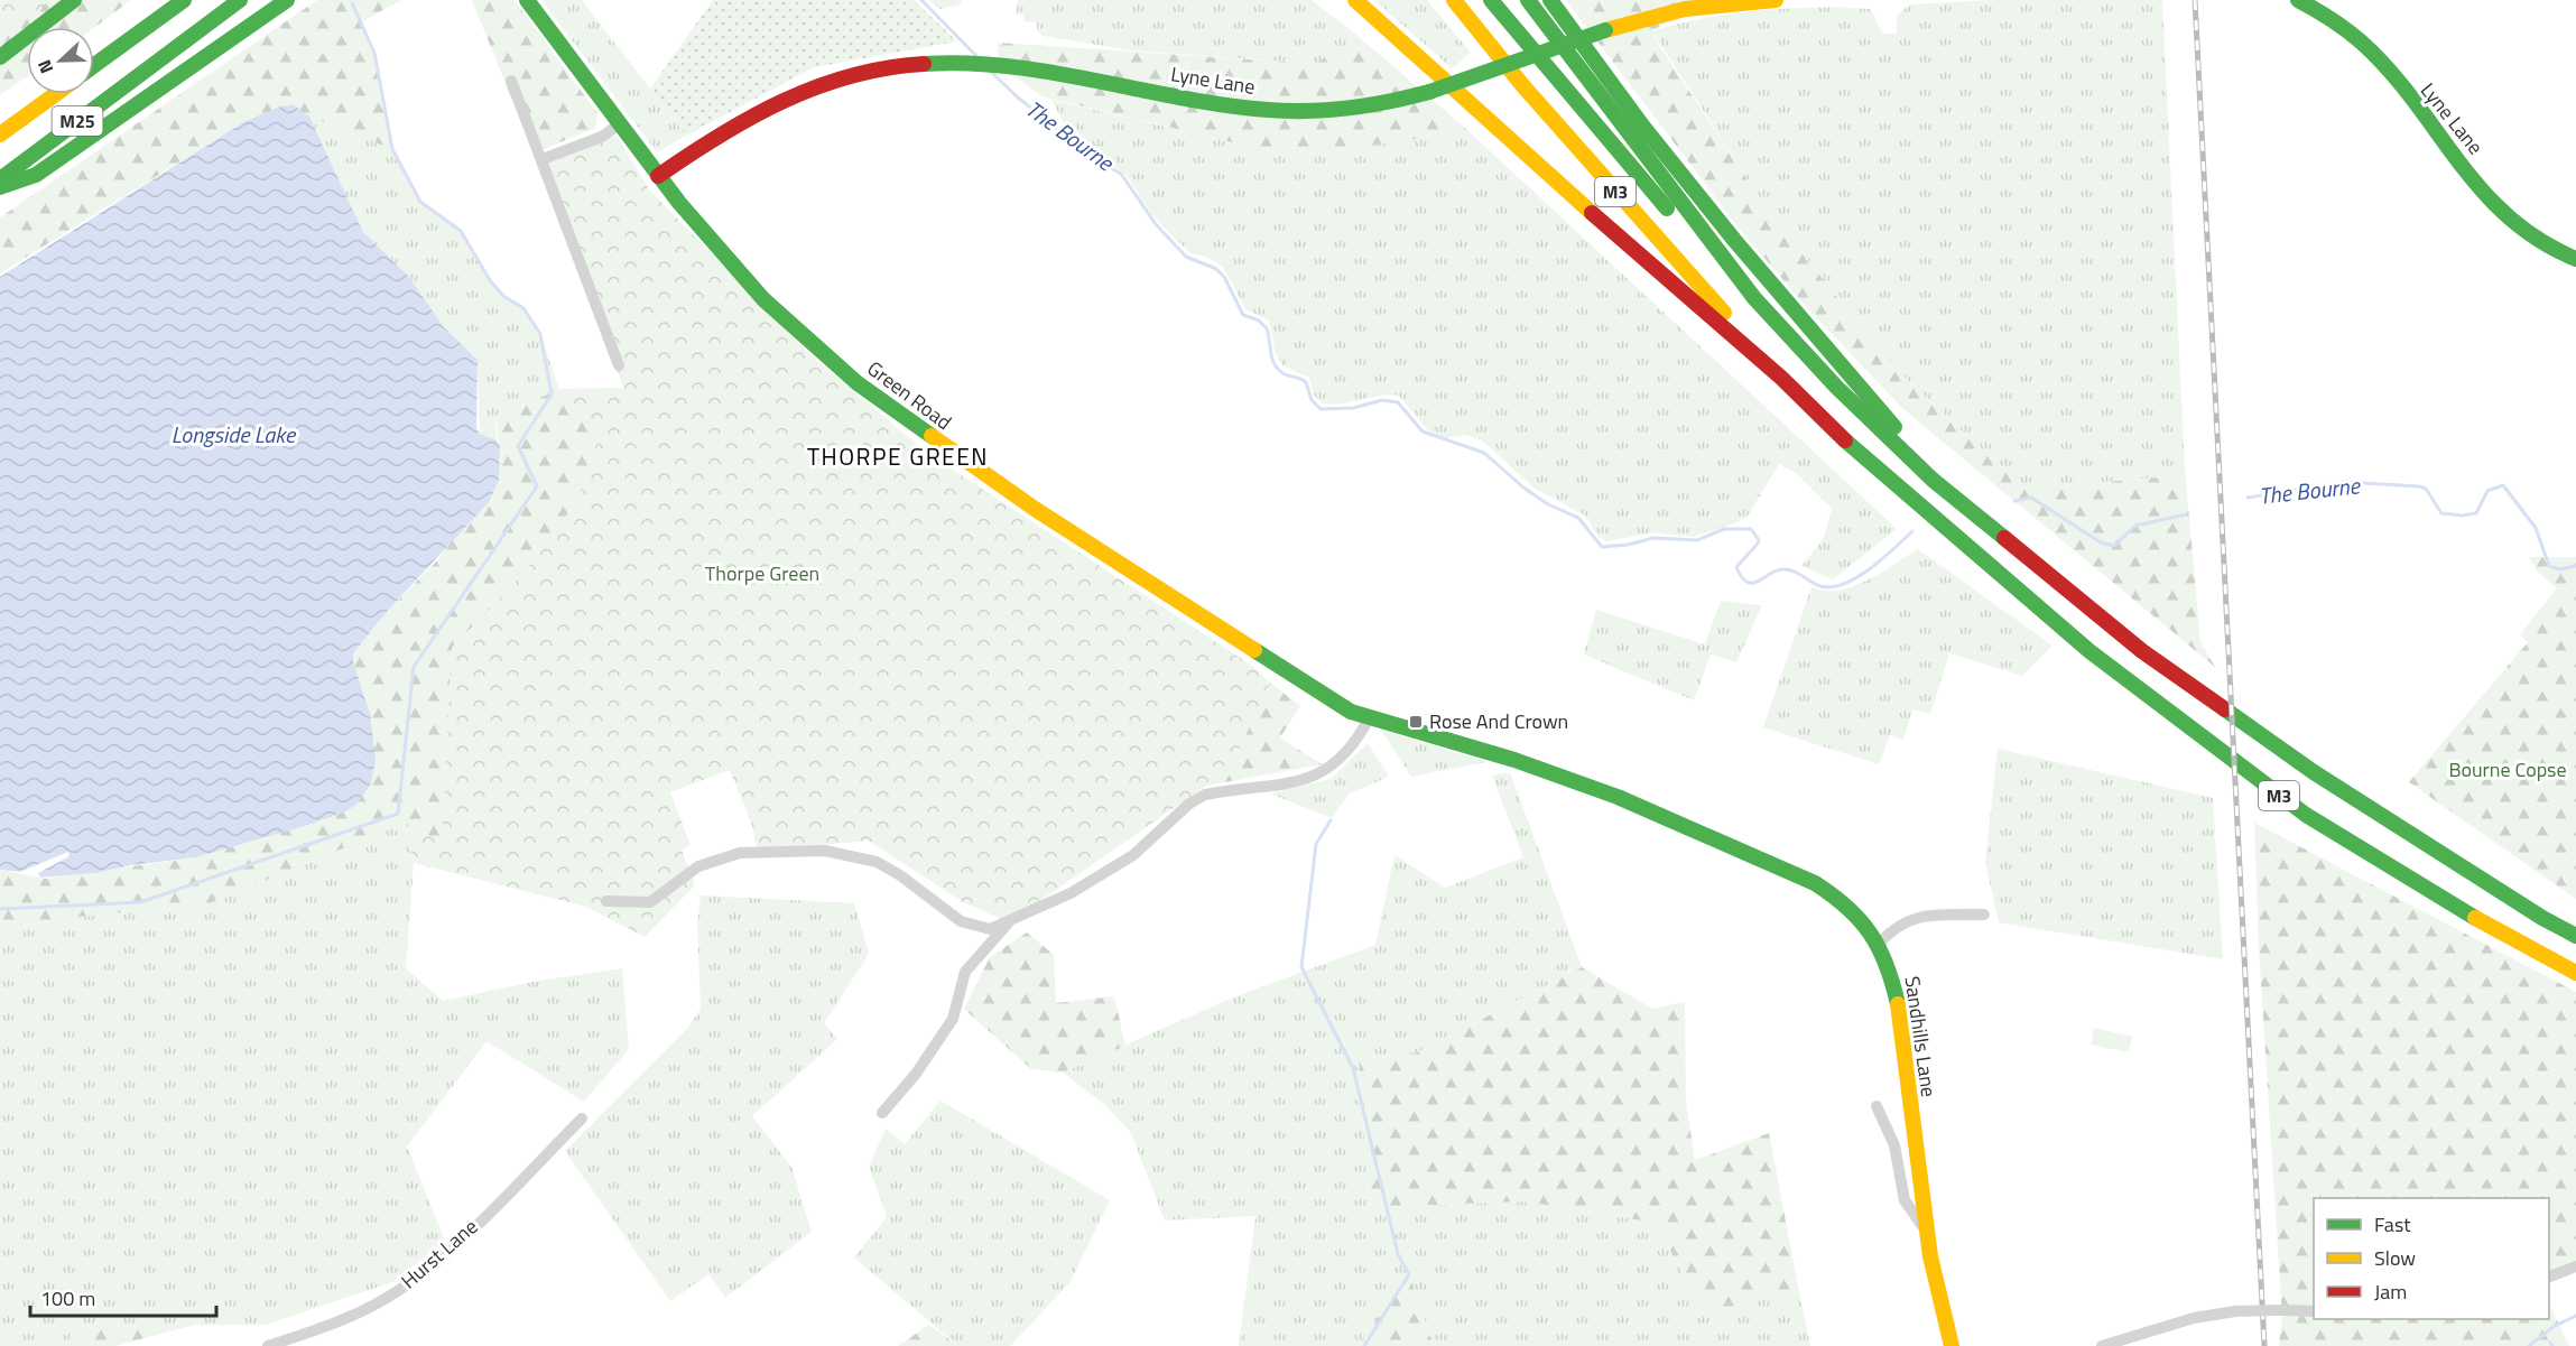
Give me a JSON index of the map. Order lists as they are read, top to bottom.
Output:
{
  "streets": {
    "main road": [
      "Lyne Lane",
      "M25",
      "M3",
      "Green Road",
      "Sandhills Lane"
    ],
    "street": ["Hurst Lane"]
  },
  "crossings": [
    ["Lyne Lane", "Green Road"],
    ["Green Road", "Sandhills Lane"]
  ],
  "districts": ["THORPE GREEN"],
  "water": ["The Bourne", "Longside Lake"],
  "parks": ["Thorpe Green", "Bourne Copse"],
  "places": {
    "transit": ["Rose And Crown"]
  },
  "legend": ["Fast", "Slow", "Jam"],
  "scale_bar": "100 m",
  "north": "left"
}
